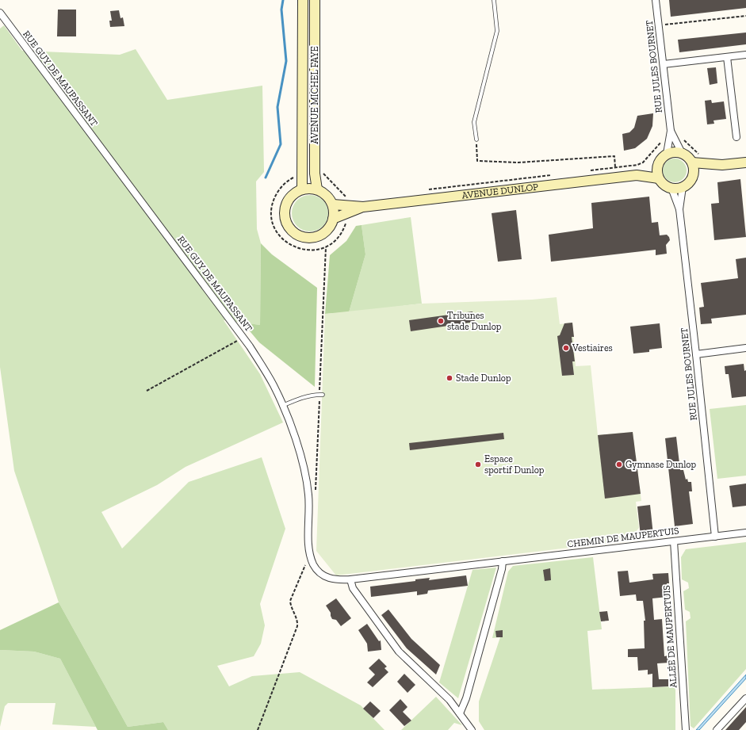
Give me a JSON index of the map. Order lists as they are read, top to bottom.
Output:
{
  "streets": {
    "street": [
      "RUE JULES BOURNET",
      "RUE GUY DE MAUPASSANT",
      "AVENUE MICHEL FAYE",
      "AVENUE DUNLOP",
      "CHEMIN DE MAUPERTUIS",
      "ALLÉE DE MAUPERTUIS"
    ]
  },
  "crossings": [
    ["RUE JULES BOURNET", "AVENUE DUNLOP"],
    ["RUE JULES BOURNET", "CHEMIN DE MAUPERTUIS"],
    ["RUE GUY DE MAUPASSANT", "CHEMIN DE MAUPERTUIS"],
    ["AVENUE MICHEL FAYE", "AVENUE DUNLOP"],
    ["CHEMIN DE MAUPERTUIS", "ALLÉE DE MAUPERTUIS"]
  ],
  "places": [
    "Tribunes stade Dunlop",
    "Vestiaires",
    "Stade Dunlop",
    "Espace sportif Dunlop",
    "Gymnase Dunlop"
  ]
}
